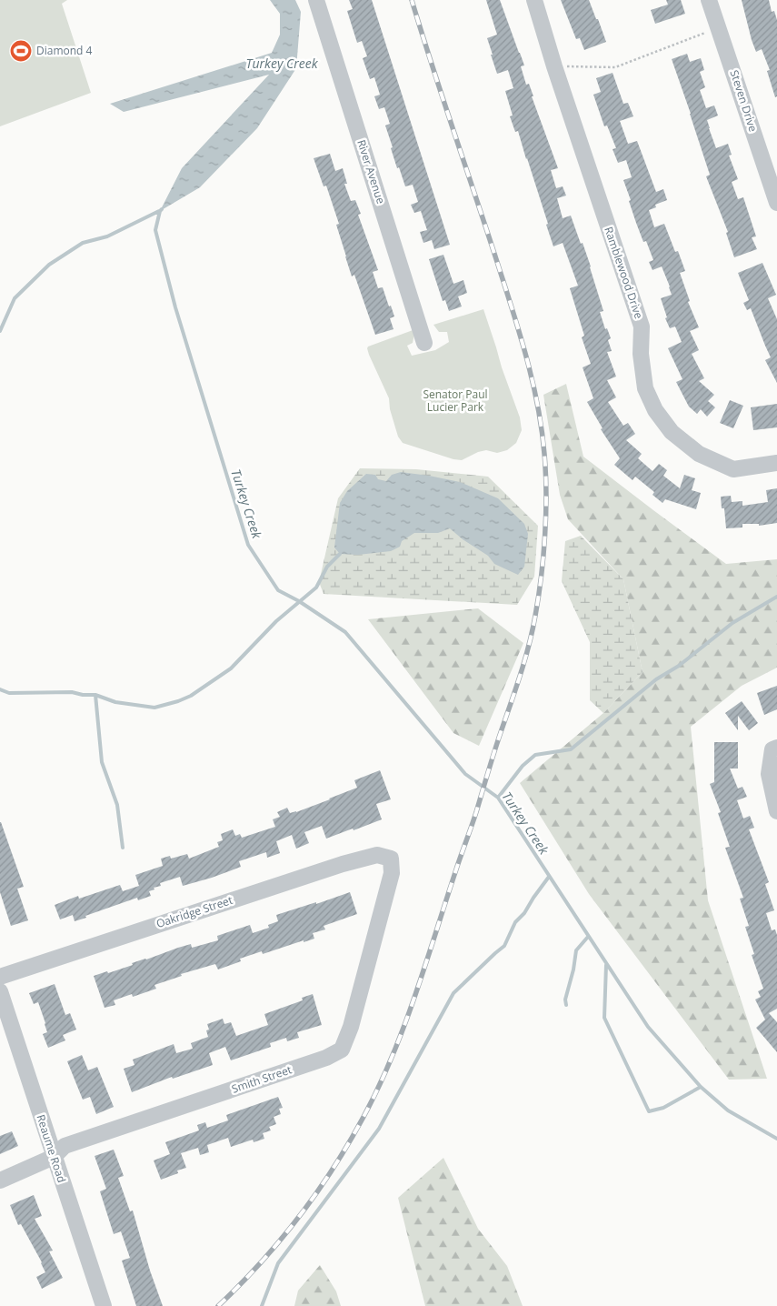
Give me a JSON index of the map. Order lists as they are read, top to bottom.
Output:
{
  "streets": {
    "street": [
      "Steven Drive",
      "River Avenue",
      "Ramblewood Drive",
      "Oakridge Street",
      "Smith Street",
      "Reaume Road"
    ]
  },
  "crossings": [
    ["Oakridge Street", "Smith Street"],
    ["Smith Street", "Reaume Road"]
  ],
  "water": ["Turkey Creek"],
  "parks": ["Senator Paul Lucier Park"],
  "places": {
    "sports": ["Diamond 4"]
  }
}
